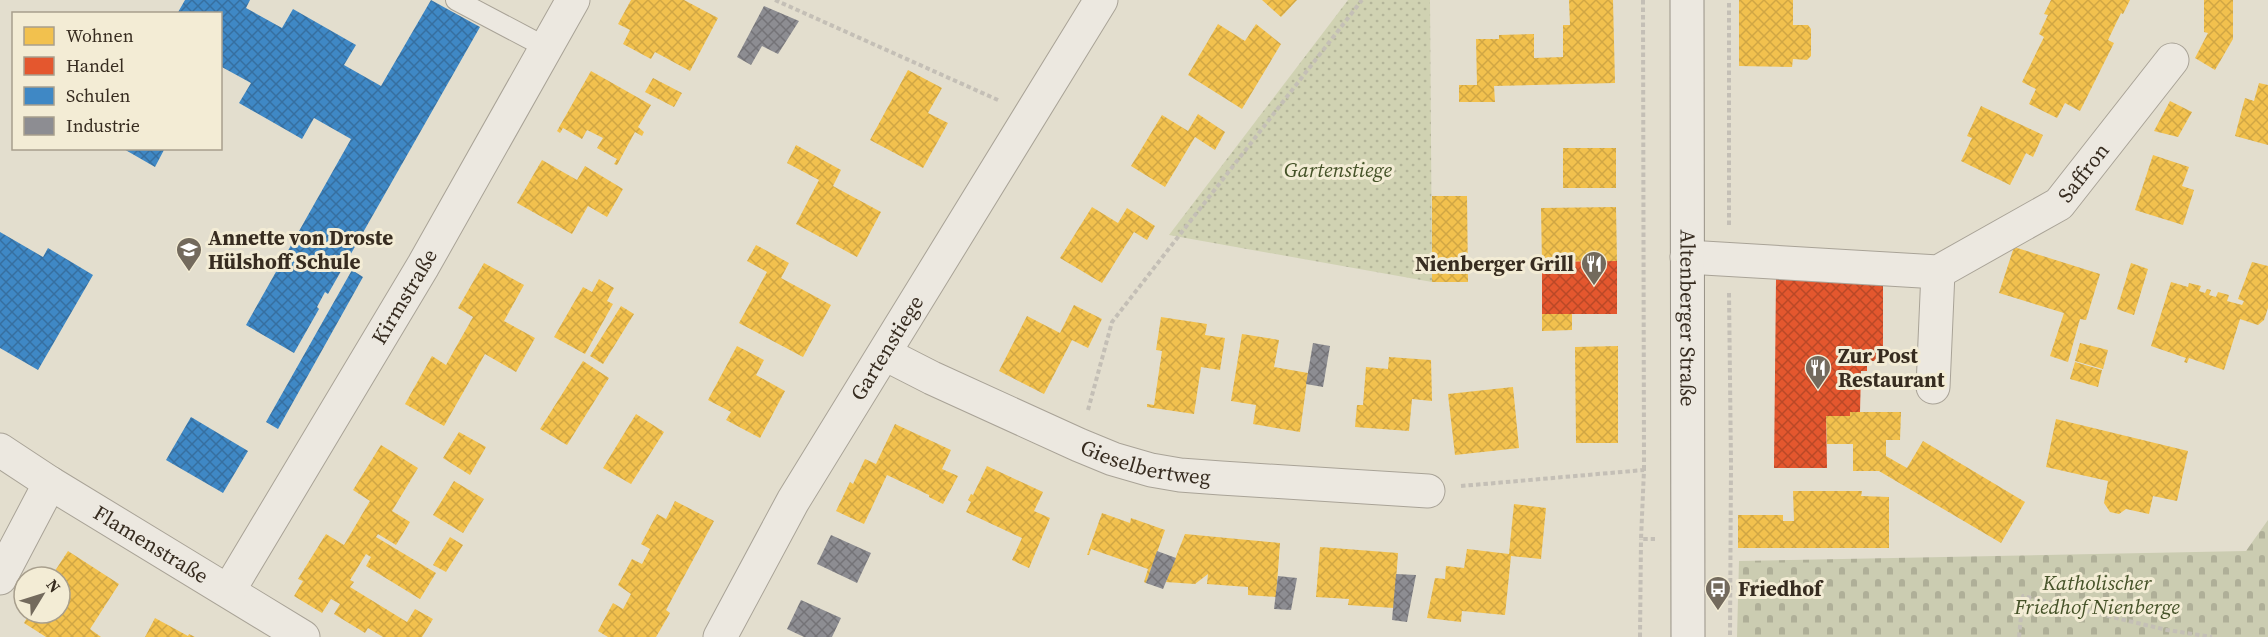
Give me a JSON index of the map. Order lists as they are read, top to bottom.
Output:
{
  "streets": {
    "street": [
      "Saffron",
      "Kirmstraße",
      "Altenberger Straße",
      "Gartenstiege",
      "Gieselbertweg",
      "Flamenstraße"
    ]
  },
  "crossings": [
    ["Kirmstraße", "Flamenstraße"],
    ["Gartenstiege", "Gieselbertweg"]
  ],
  "parks": ["Gartenstiege", "Katholischer Friedhof Nienberge"],
  "places": {
    "school or university": ["Annette von Droste Hülshoff Schule"],
    "restaurant": ["Nienberger Grill", "Zur Post Restaurant"],
    "bus stop": ["Friedhof"]
  },
  "legend": [
    "Wohnen",
    "Handel",
    "Schulen",
    "Industrie"
  ],
  "north": "top right"
}
